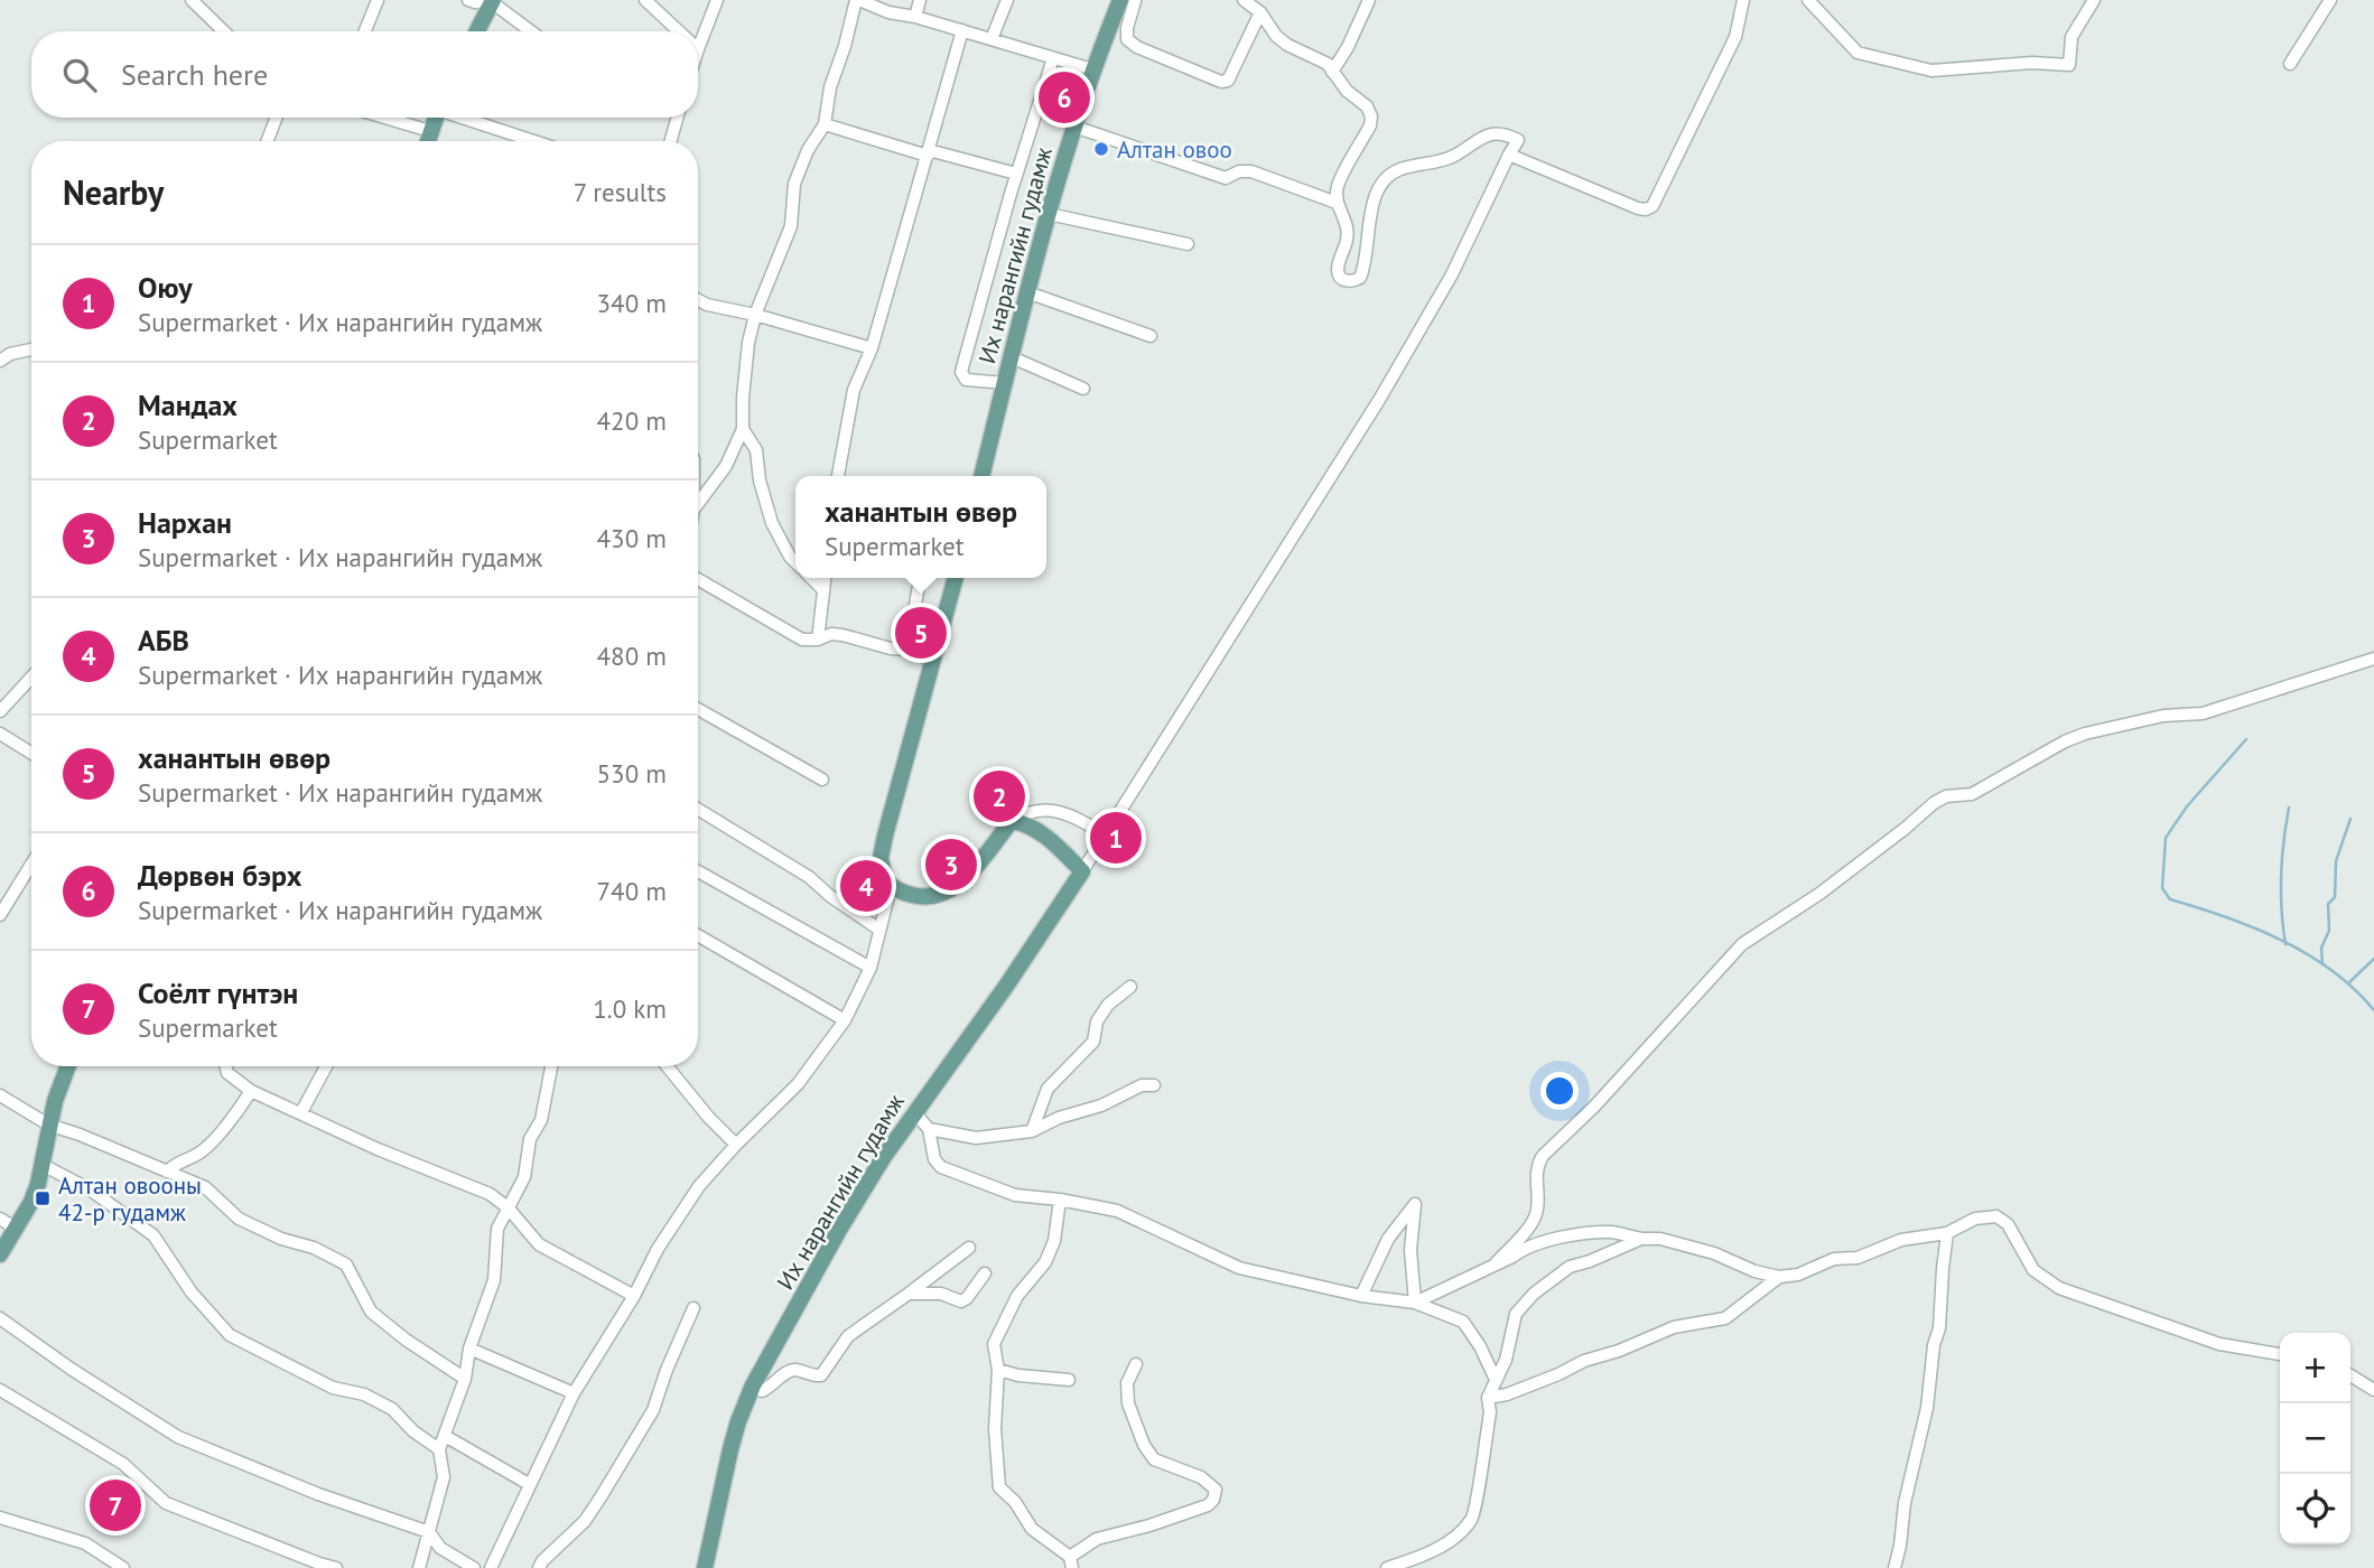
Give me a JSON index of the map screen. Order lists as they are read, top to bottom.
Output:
{
  "streets": {
    "main road": ["Их нарангийн гудамж"]
  },
  "places": {
    "other": ["Алтан овоо"],
    "transit": ["Алтан овооны 42-р гудамж"]
  },
  "page": {
    "search": "Search here",
    "pins": [
      "6",
      "5",
      "2",
      "1",
      "3",
      "4",
      "7"
    ],
    "heading": ["Nearby", "7 results"],
    "list": [
      {
        "mark": "1",
        "name": "Оюу",
        "note": "Supermarket · Их нарангийн гудамж",
        "value": "340 m"
      },
      {
        "mark": "2",
        "name": "Мандах",
        "note": "Supermarket",
        "value": "420 m"
      },
      {
        "mark": "3",
        "name": "Нархан",
        "note": "Supermarket · Их нарангийн гудамж",
        "value": "430 m"
      },
      {
        "mark": "4",
        "name": "АБВ",
        "note": "Supermarket · Их нарангийн гудамж",
        "value": "480 m"
      },
      {
        "mark": "5",
        "name": "ханантын өвөр",
        "note": "Supermarket · Их нарангийн гудамж",
        "value": "530 m"
      },
      {
        "mark": "6",
        "name": "Дөрвөн бэрх",
        "note": "Supermarket · Их нарангийн гудамж",
        "value": "740 m"
      },
      {
        "mark": "7",
        "name": "Соёлт гүнтэн",
        "note": "Supermarket",
        "value": "1.0 km"
      }
    ],
    "popup": ["ханантын өвөр", "Supermarket"],
    "map_buttons": ["+", "−"]
  }
}
